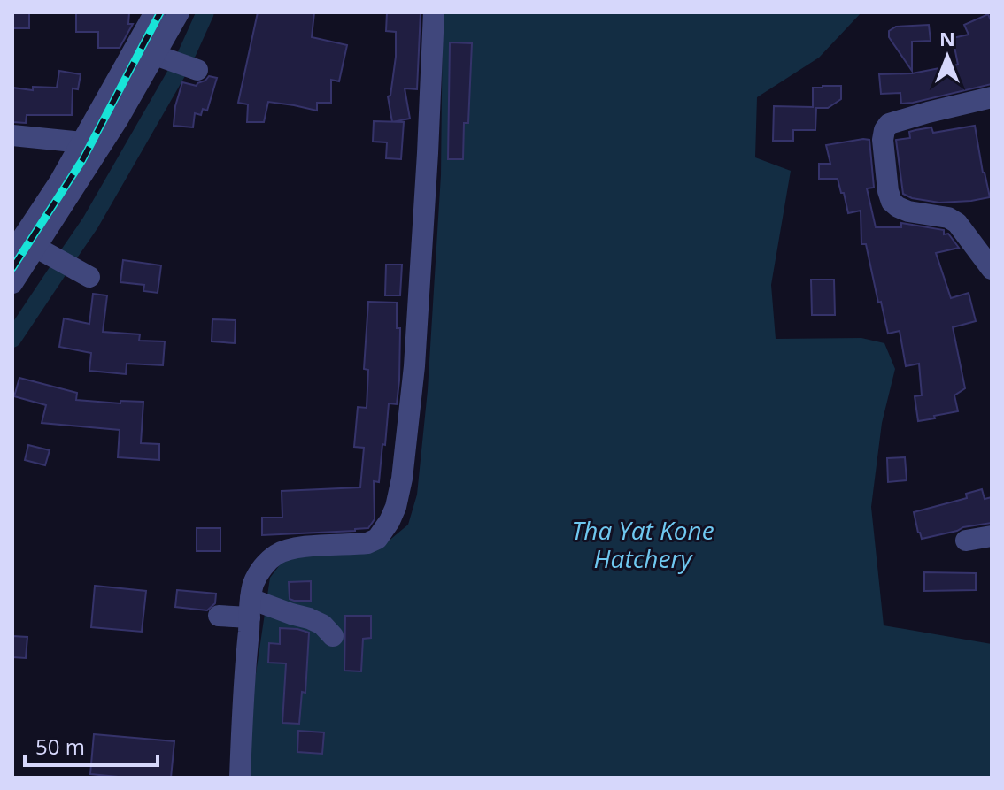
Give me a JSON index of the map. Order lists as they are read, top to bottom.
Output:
{
  "water": ["Tha Yat Kone Hatchery"],
  "scale_bar": "50 m",
  "north": "top"
}
